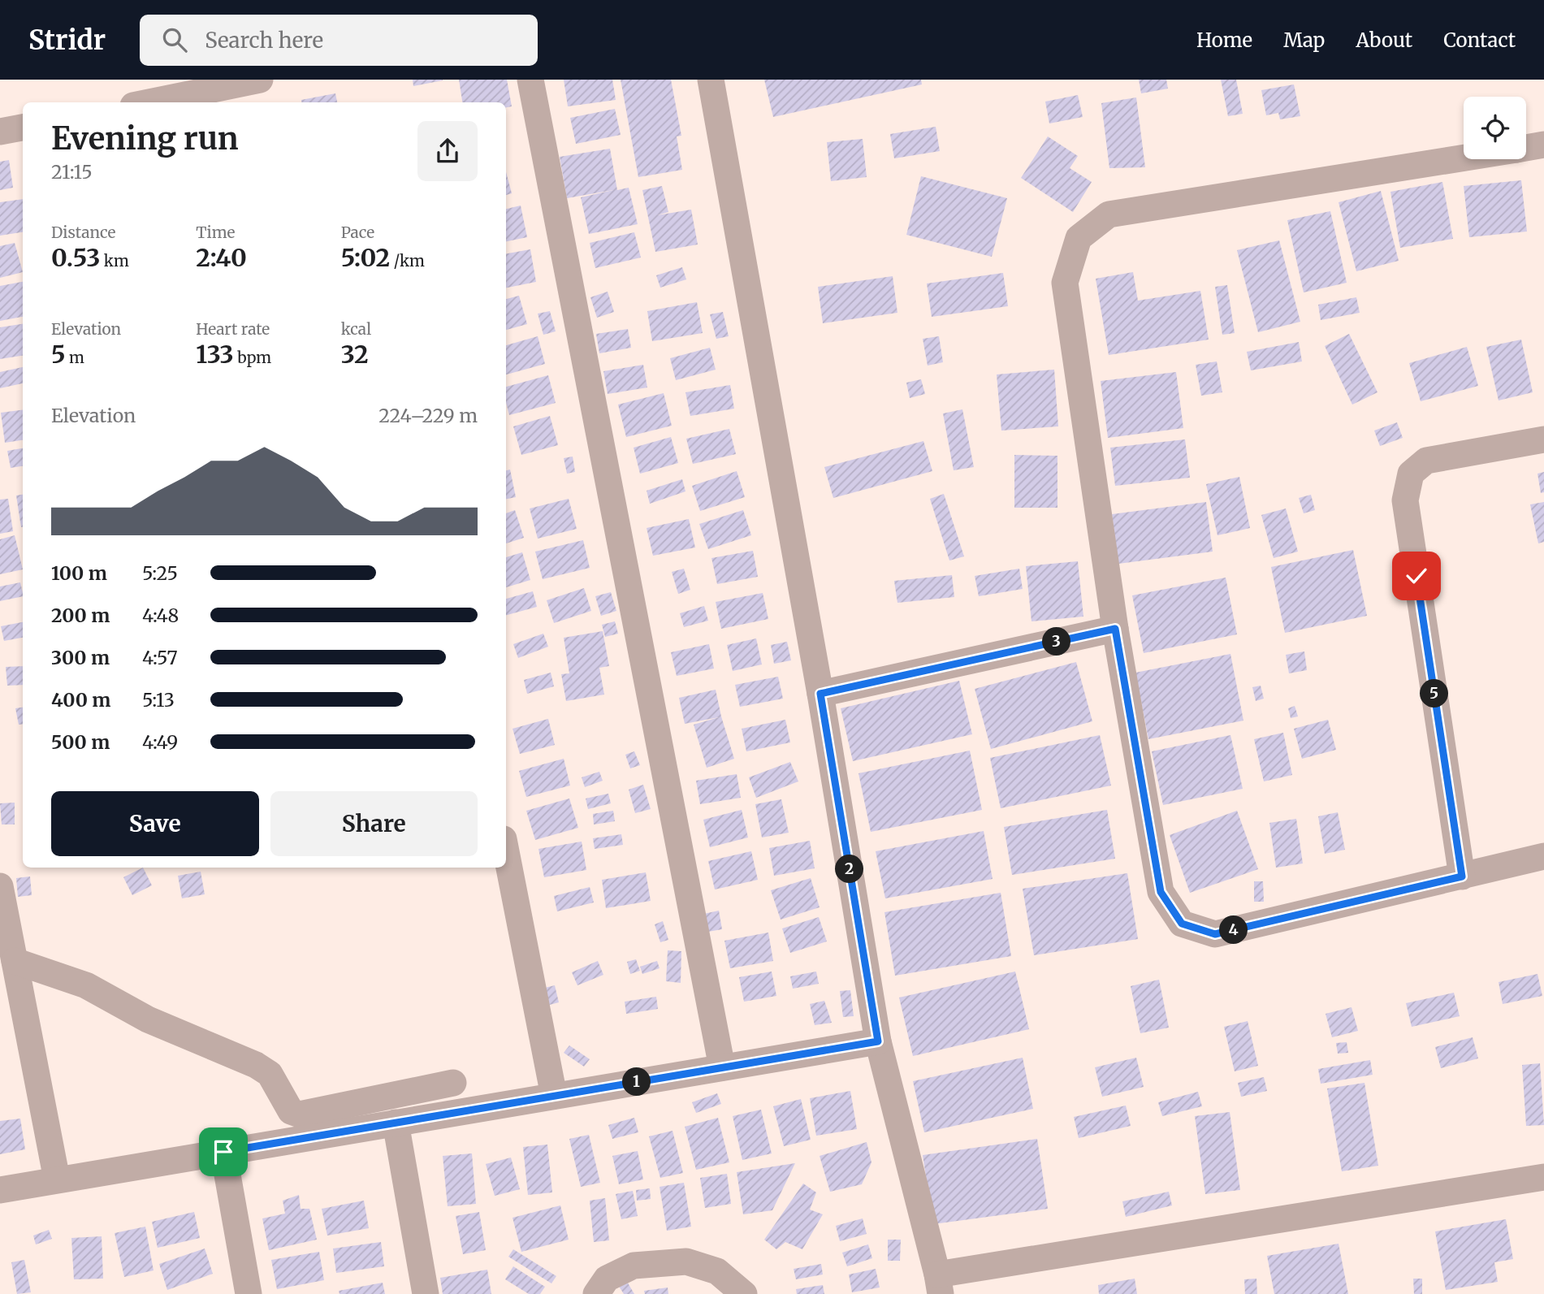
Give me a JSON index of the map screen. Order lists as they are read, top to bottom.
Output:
{
  "page": {
    "header": "Stridr",
    "search": "Search here",
    "nav": [
      "Home",
      "Map",
      "About",
      "Contact"
    ],
    "heading": ["Evening run", "21:15"],
    "stats": [
      ["Distance", "0.53 km"],
      ["Time", "2:40"],
      ["Pace", "5:02 /km"],
      ["Elevation", "5 m"],
      ["Heart rate", "133 bpm"],
      ["kcal", "32"]
    ],
    "chart": ["Elevation", "224–229 m"],
    "list": [
      {
        "name": "100 m",
        "note": "5:25"
      },
      {
        "name": "200 m",
        "note": "4:48"
      },
      {
        "name": "300 m",
        "note": "4:57"
      },
      {
        "name": "400 m",
        "note": "5:13"
      },
      {
        "name": "500 m",
        "note": "4:49"
      }
    ],
    "pins": [
      "3",
      "5",
      "2",
      "4",
      "1"
    ],
    "buttons": ["Save", "Share"]
  }
}
